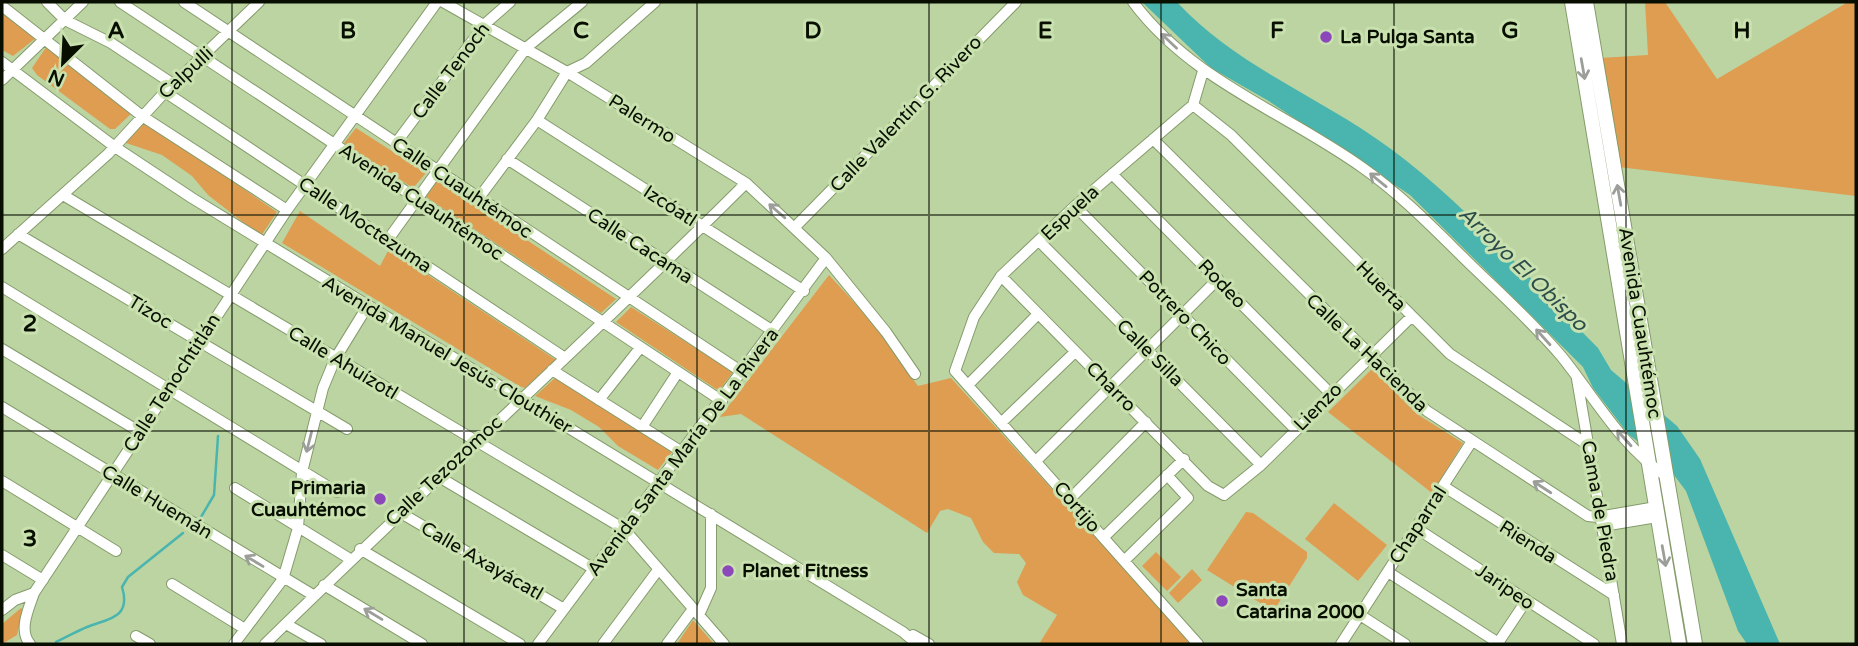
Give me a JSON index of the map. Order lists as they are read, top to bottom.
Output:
{
  "streets": {
    "main road": ["Avenida Cuauhtémoc"],
    "street": [
      "Calle Tenoch",
      "Calpulli",
      "Calle Valentín G. Rivero",
      "Palermo",
      "Calle Cuauhtémoc",
      "Izcóatl",
      "Espuela",
      "Calle Moctezuma",
      "Calle Cacama",
      "Rodeo",
      "Huerta",
      "Tízoc",
      "Potrero Chico",
      "Calle Silla",
      "Calle La Hacienda",
      "Avenida Manuel Jesús Clouthier",
      "Calle Ahuízotl",
      "Calle Tenochtitlán",
      "Charro",
      "Lienzo",
      "Avenida Santa María De La Rivera",
      "Calle Tezozomoc",
      "Calle Huemán",
      "Cortijo",
      "Cama de Piedra",
      "Chaparral",
      "Rienda",
      "Calle Axayácatl",
      "Jaripeo"
    ]
  },
  "crossings": [
    ["Calle Tenoch", "Palermo"],
    ["Calle Tenoch", "Calle Cuauhtémoc"],
    ["Calpulli", "Calle Cuauhtémoc"],
    ["Calpulli", "Avenida Cuauhtémoc"],
    ["Calpulli", "Calle Moctezuma"],
    ["Calpulli", "Tízoc"],
    ["Calpulli", "Avenida Manuel Jesús Clouthier"],
    ["Calpulli", "Calle Ahuízotl"],
    ["Calle Valentín G. Rivero", "Palermo"],
    ["Palermo", "Avenida Santa María De La Rivera"],
    ["Palermo", "Calle Tezozomoc"],
    ["Calle Cuauhtémoc", "Calle Tenochtitlán"],
    ["Calle Cuauhtémoc", "Avenida Santa María De La Rivera"],
    ["Calle Cuauhtémoc", "Calle Tezozomoc"],
    ["Avenida Cuauhtémoc", "Calle Tenochtitlán"],
    ["Avenida Cuauhtémoc", "Avenida Santa María De La Rivera"],
    ["Avenida Cuauhtémoc", "Calle Tezozomoc"],
    ["Izcóatl", "Avenida Santa María De La Rivera"],
    ["Izcóatl", "Calle Tezozomoc"],
    ["Espuela", "Rodeo"],
    ["Espuela", "Huerta"],
    ["Espuela", "Potrero Chico"],
    ["Espuela", "Calle Silla"],
    ["Espuela", "Calle La Hacienda"],
    ["Espuela", "Charro"],
    ["Espuela", "Cortijo"],
    ["Calle Moctezuma", "Calle Tenochtitlán"],
    ["Calle Moctezuma", "Calle Tezozomoc"],
    ["Calle Cacama", "Avenida Santa María De La Rivera"],
    ["Calle Cacama", "Calle Tezozomoc"],
    ["Rodeo", "Lienzo"],
    ["Huerta", "Lienzo"],
    ["Huerta", "Cama de Piedra"],
    ["Tízoc", "Calle Tenochtitlán"],
    ["Potrero Chico", "Lienzo"],
    ["Calle Silla", "Lienzo"],
    ["Calle La Hacienda", "Lienzo"],
    ["Calle La Hacienda", "Cama de Piedra"],
    ["Calle La Hacienda", "Chaparral"],
    ["Avenida Manuel Jesús Clouthier", "Calle Tenochtitlán"],
    ["Avenida Manuel Jesús Clouthier", "Avenida Santa María De La Rivera"],
    ["Avenida Manuel Jesús Clouthier", "Calle Tezozomoc"],
    ["Calle Ahuízotl", "Calle Tenochtitlán"],
    ["Calle Ahuízotl", "Avenida Santa María De La Rivera"],
    ["Calle Ahuízotl", "Calle Tezozomoc"],
    ["Calle Tenochtitlán", "Calle Huemán"],
    ["Charro", "Lienzo"],
    ["Avenida Santa María De La Rivera", "Calle Axayácatl"],
    ["Calle Tezozomoc", "Calle Huemán"],
    ["Calle Tezozomoc", "Calle Axayácatl"],
    ["Cama de Piedra", "Rienda"],
    ["Chaparral", "Rienda"],
    ["Chaparral", "Jaripeo"]
  ],
  "water": ["Arroyo El Obispo"],
  "places": [
    "La Pulga Santa",
    "Primaria Cuauhtémoc",
    "Planet Fitness",
    "Santa Catarina 2000"
  ],
  "north": "bottom left",
  "grid": {
    "columns": [
      "A",
      "B",
      "C",
      "D",
      "E",
      "F",
      "G",
      "H"
    ],
    "rows": ["2", "3"]
  }
}
